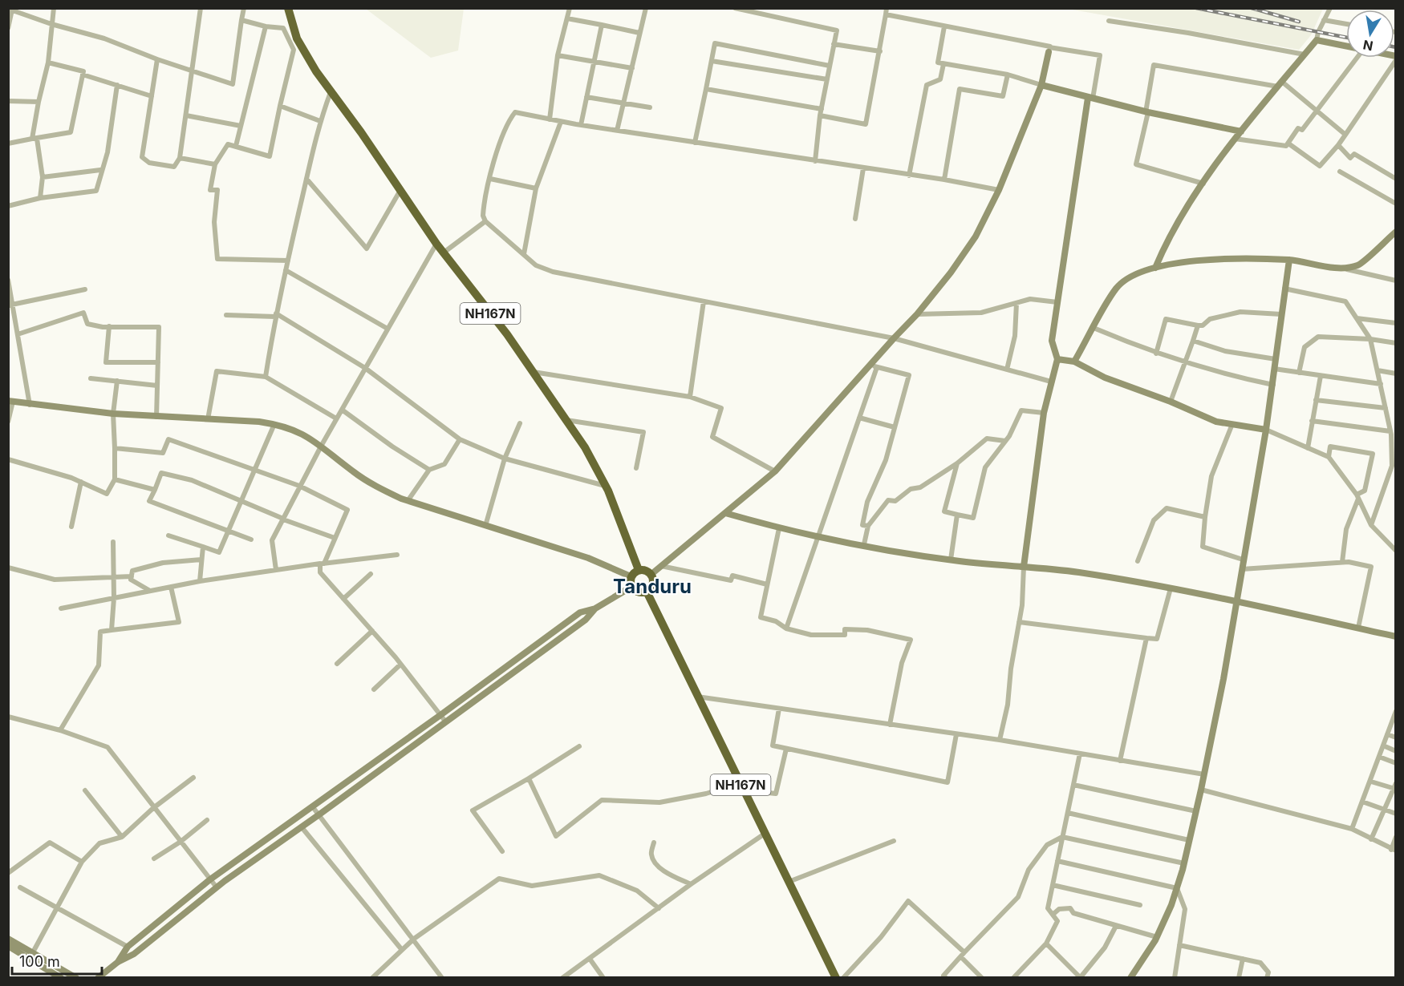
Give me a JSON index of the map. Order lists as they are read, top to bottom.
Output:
{
  "streets": {
    "highway": ["NH167N"]
  },
  "districts": ["Tanduru"],
  "scale_bar": "100 m",
  "north": "bottom"
}
